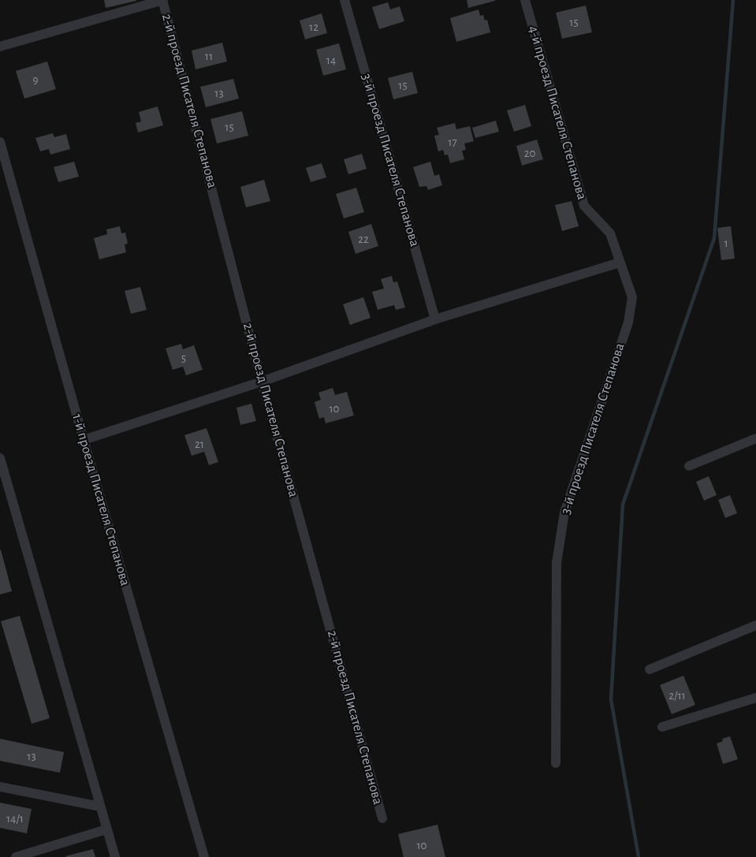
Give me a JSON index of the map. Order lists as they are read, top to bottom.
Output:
{
  "streets": {
    "street": [
      "2-й проезд Писателя Степанова",
      "4-й проезд Писателя Степанова",
      "3-й проезд Писателя Степанова",
      "1-й проезд Писателя Степанова"
    ]
  },
  "crossings": [
    ["4-й проезд Писателя Степанова", "3-й проезд Писателя Степанова"]
  ],
  "house_numbers": [
    "15",
    "12",
    "11",
    "14",
    "9",
    "15",
    "13",
    "15",
    "17",
    "20",
    "22",
    "1",
    "5",
    "10",
    "21",
    "2/11",
    "13",
    "14/1",
    "10"
  ]
}
